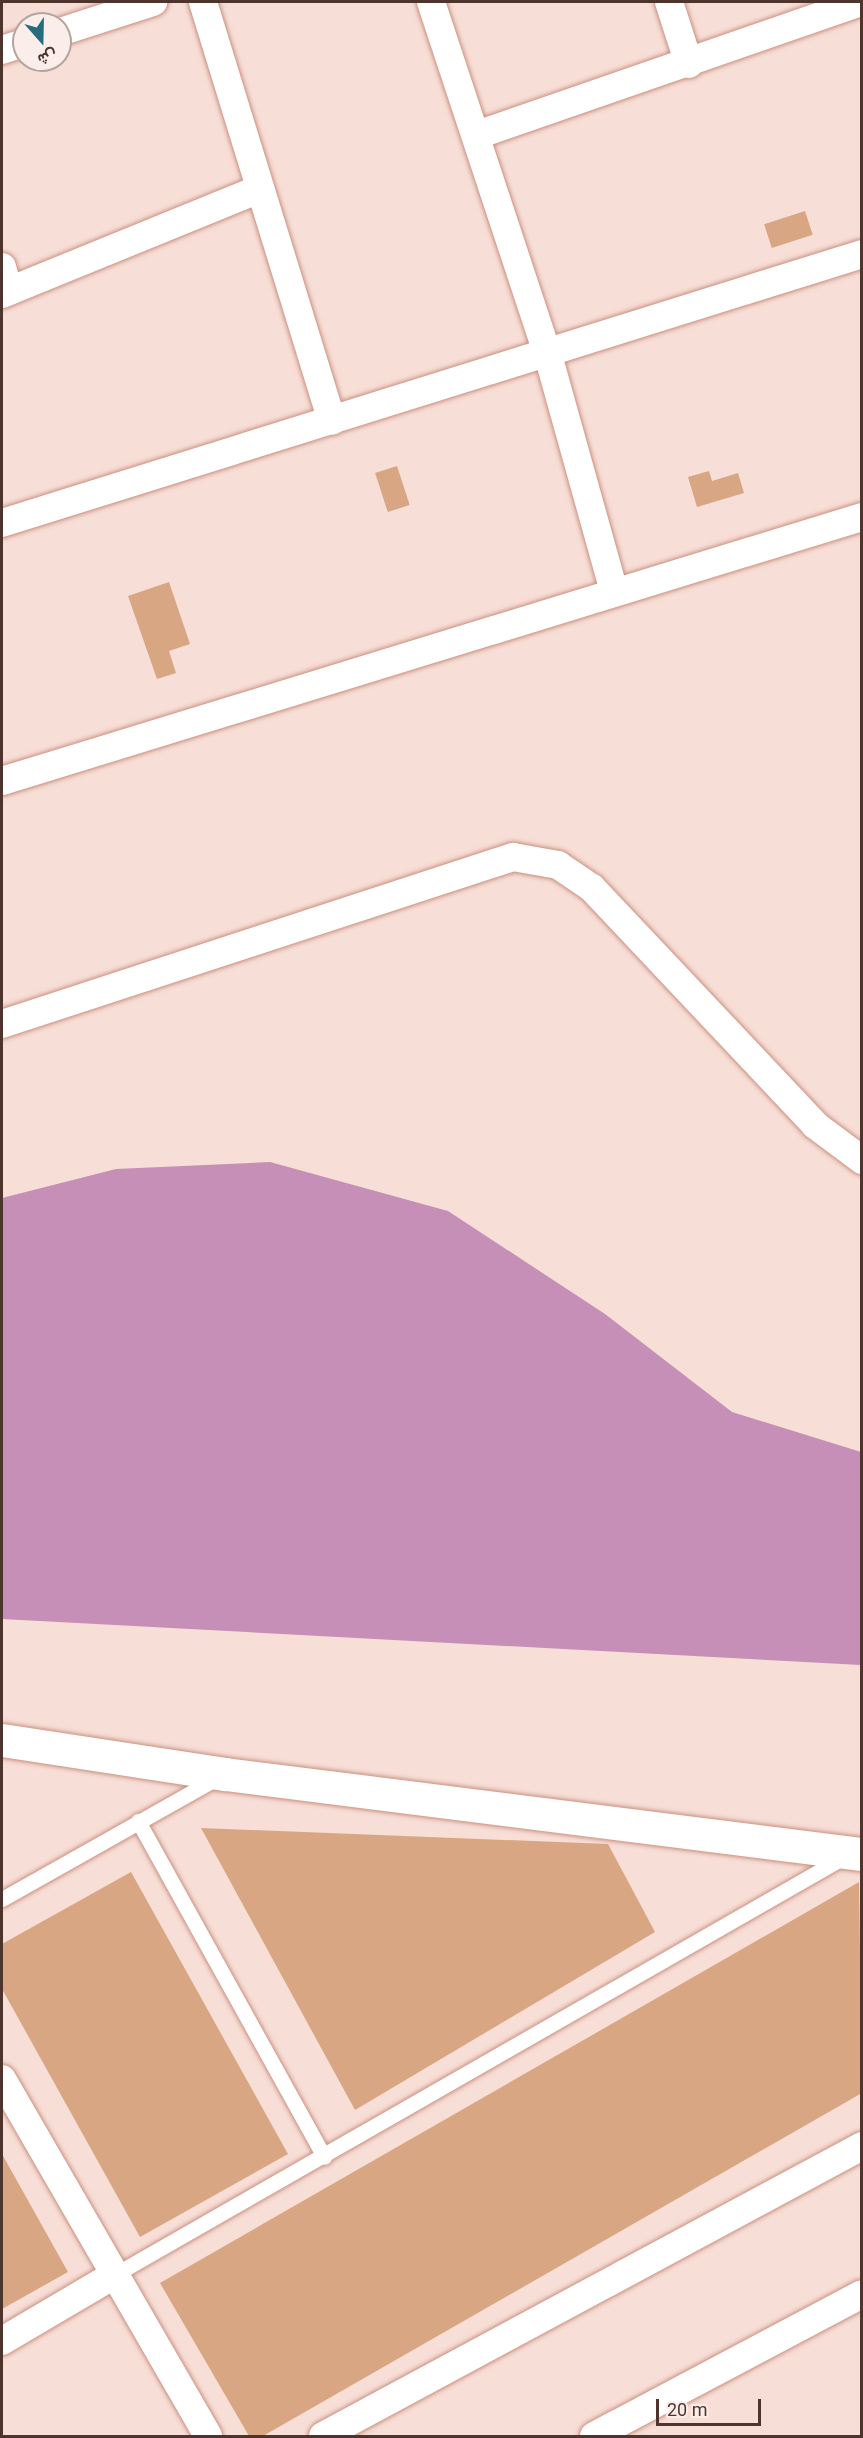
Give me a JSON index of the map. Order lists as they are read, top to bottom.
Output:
{
  "scale_bar": "20 m",
  "north": "bottom"
}
